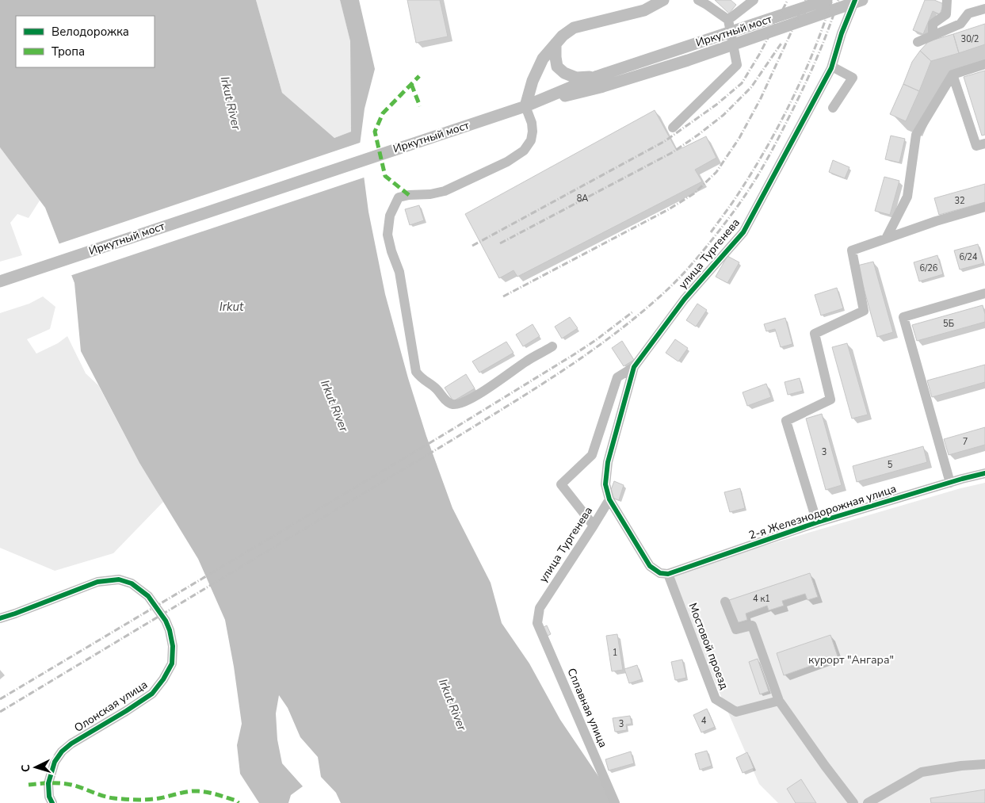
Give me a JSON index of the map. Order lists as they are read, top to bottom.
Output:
{
  "streets": {
    "main road": ["Иркутный мост"],
    "street": [
      "улица Тургенева",
      "2-я Железнодорожная улица",
      "Мостовой проезд",
      "Олонская улица",
      "Сплавная улица"
    ]
  },
  "crossings": [
    ["улица Тургенева", "Сплавная улица"],
    ["2-я Железнодорожная улица", "Мостовой проезд"]
  ],
  "water": ["Irkut River", "Irkut"],
  "parks": ["курорт \"Ангара\""],
  "house_numbers": [
    "30/2",
    "8А",
    "32",
    "6/24",
    "6/26",
    "5Б",
    "7",
    "3",
    "5",
    "4 к1",
    "1",
    "4",
    "3"
  ],
  "legend": ["Велодорожка", "Тропа"],
  "north": "left"
}
